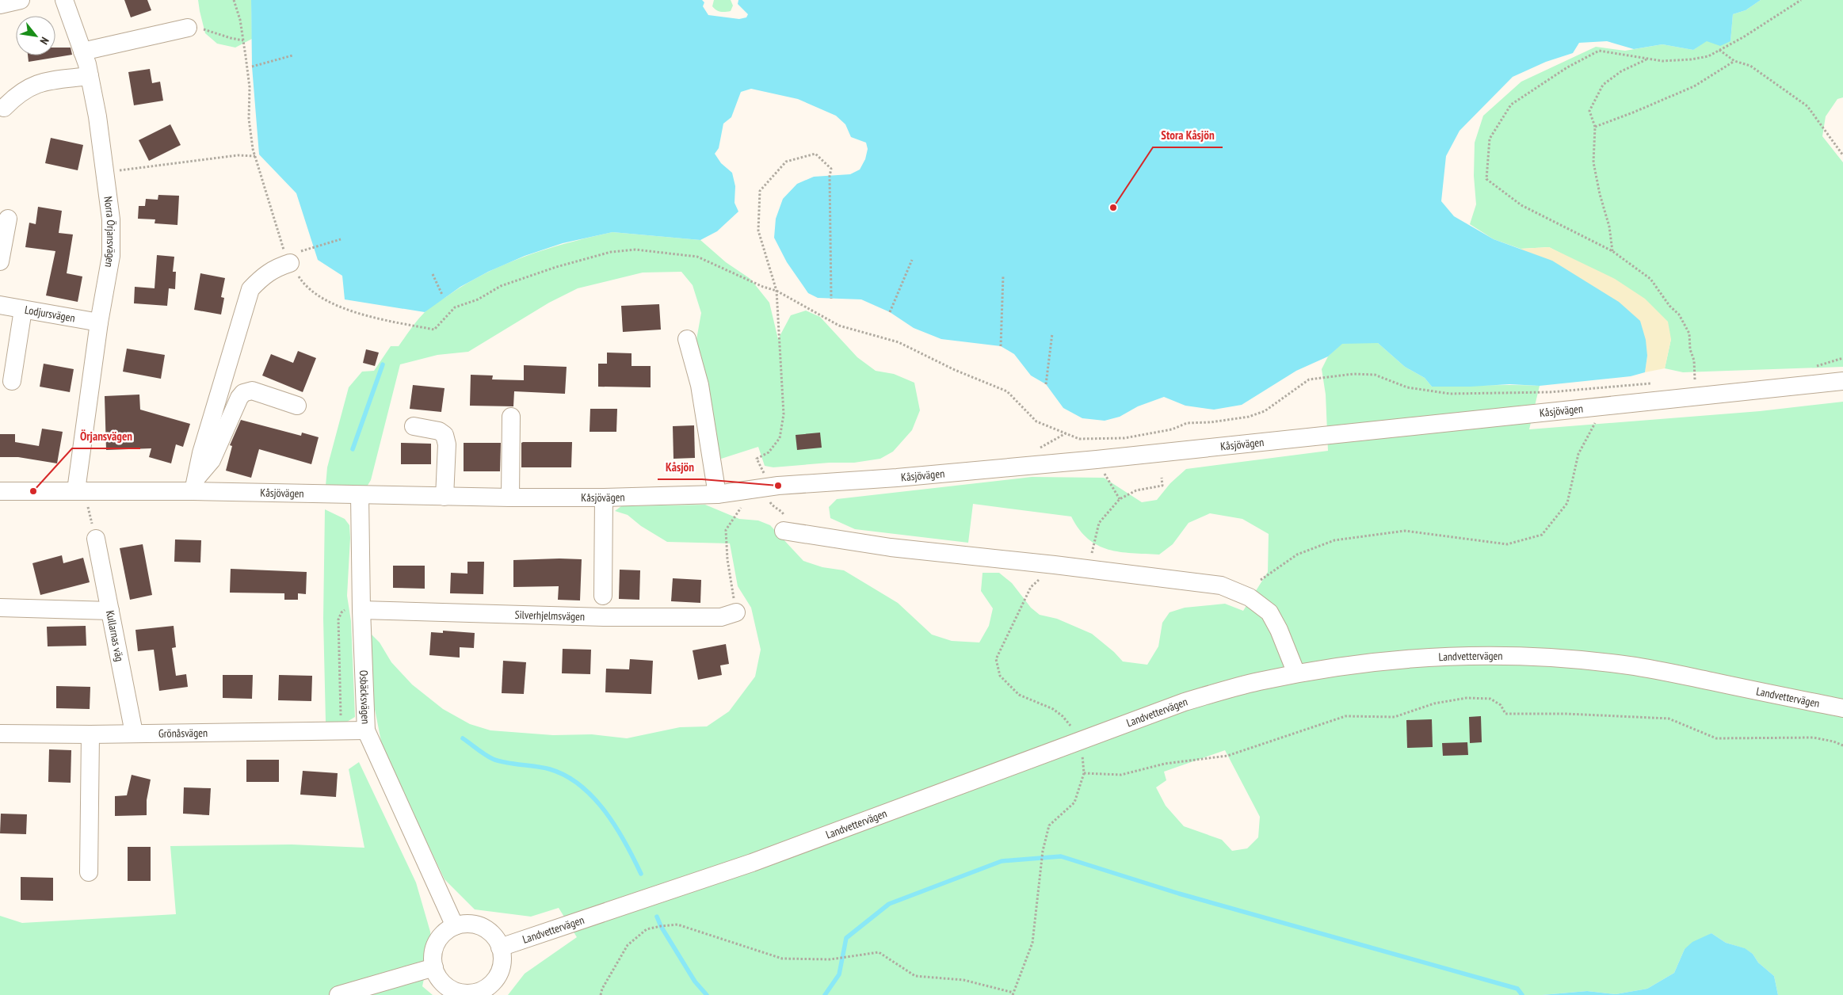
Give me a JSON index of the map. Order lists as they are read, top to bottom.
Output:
{
  "streets": {
    "street": [
      "Norra Örjansvägen",
      "Lodjursvägen",
      "Kåsjövägen",
      "Silverhjelmsvägen",
      "Kullarnas väg",
      "Landvettervägen",
      "Osbäcksvägen",
      "Grönåsvägen"
    ]
  },
  "crossings": [
    ["Norra Örjansvägen", "Lodjursvägen"],
    ["Norra Örjansvägen", "Kåsjövägen"],
    ["Kåsjövägen", "Osbäcksvägen"],
    ["Silverhjelmsvägen", "Osbäcksvägen"],
    ["Kullarnas väg", "Grönåsvägen"],
    ["Landvettervägen", "Osbäcksvägen"],
    ["Osbäcksvägen", "Grönåsvägen"]
  ],
  "places": ["Stora Kåsjön", "Kåsjön", "Örjansvägen"],
  "north": "bottom right"
}
